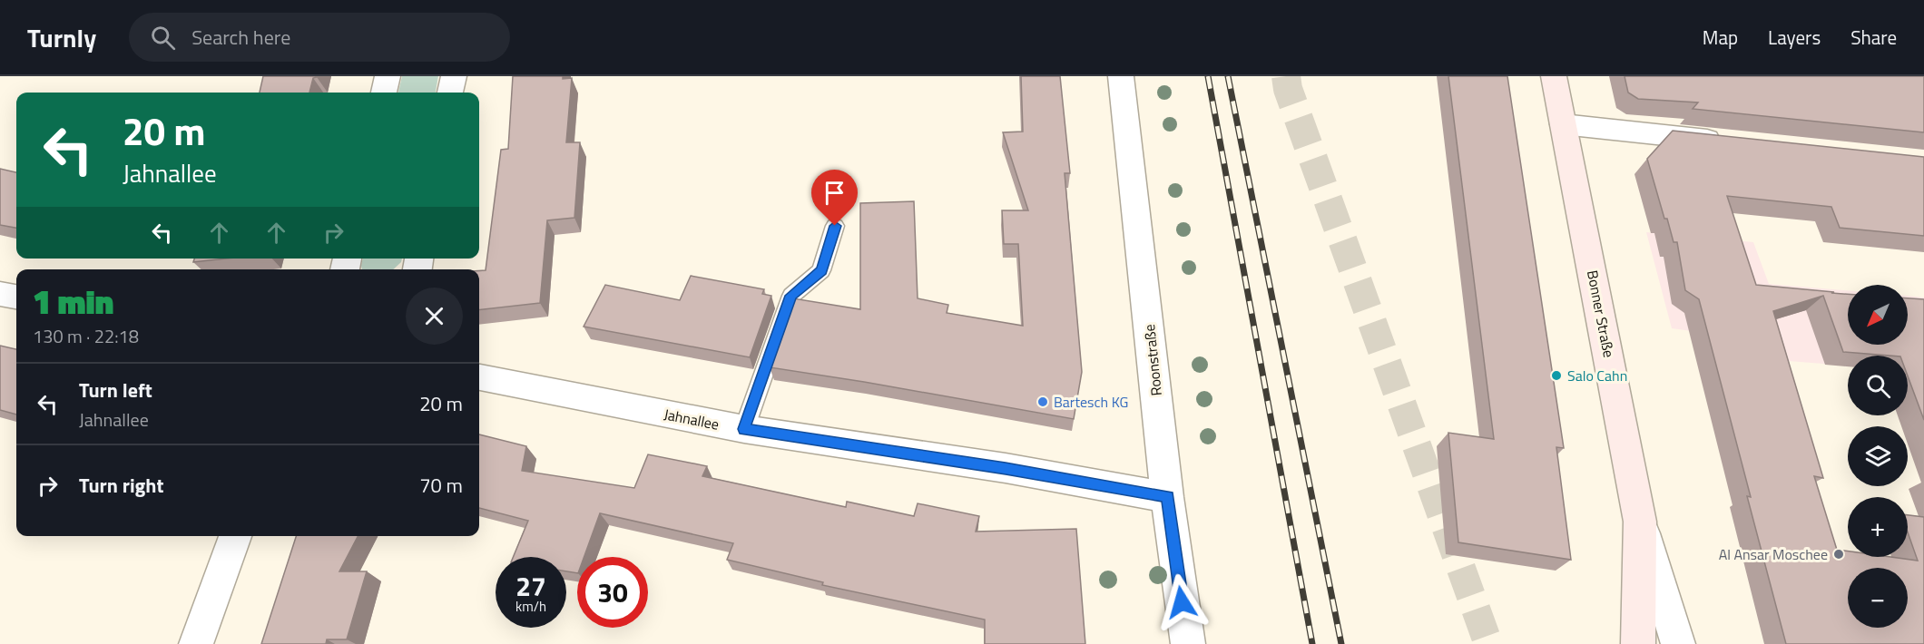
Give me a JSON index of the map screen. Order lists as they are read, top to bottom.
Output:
{
  "streets": {
    "main road": ["Bonner Straße"],
    "street": ["Roonstraße", "Jahnallee"]
  },
  "crossings": [
    ["Roonstraße", "Jahnallee"]
  ],
  "places": ["Salo Cahn", "Bartesch KG", "Al Ansar Moschee"],
  "north": "bottom left",
  "page": {
    "header": "Turnly",
    "search": "Search here",
    "nav": ["Map", "Layers", "Share"],
    "turn": ["20 m", "Jahnallee"],
    "heading": ["1 min", "130 m · 22:18"],
    "map_buttons": ["+", "−"],
    "list": [
      {
        "name": "Turn left",
        "note": "Jahnallee",
        "value": "20 m"
      },
      {
        "name": "Turn right",
        "value": "70 m"
      }
    ],
    "speed": "27 km/h",
    "limit": "30"
  }
}
